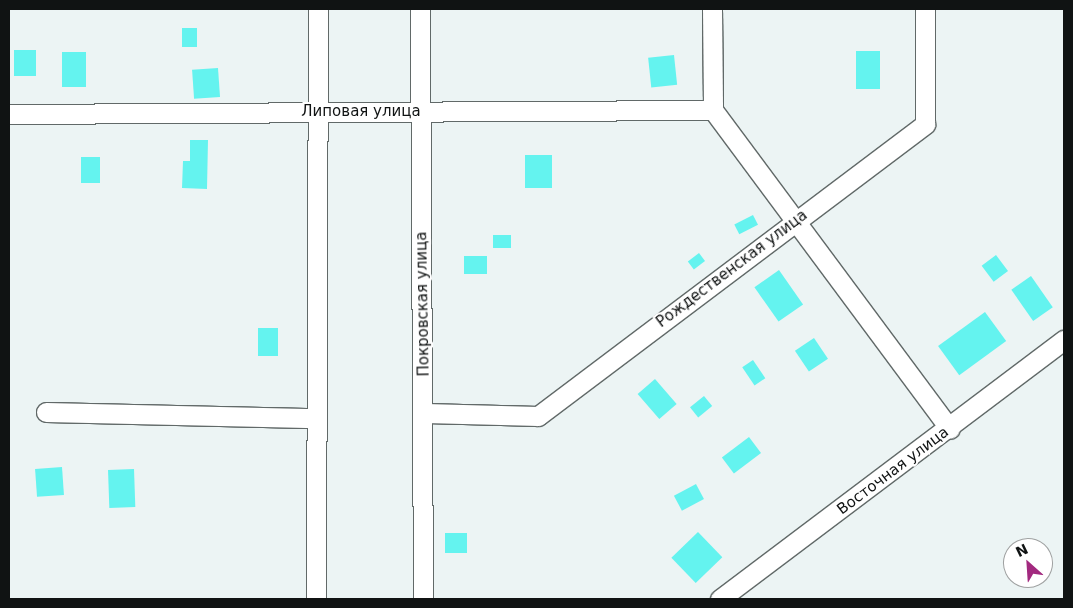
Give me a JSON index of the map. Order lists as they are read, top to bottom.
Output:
{
  "streets": {
    "street": [
      "Липовая улица",
      "Рождественская улица",
      "Покровская улица",
      "Восточная улица"
    ]
  },
  "crossings": [
    ["Липовая улица", "Покровская улица"],
    ["Рождественская улица", "Покровская улица"]
  ],
  "north": "top left"
}
